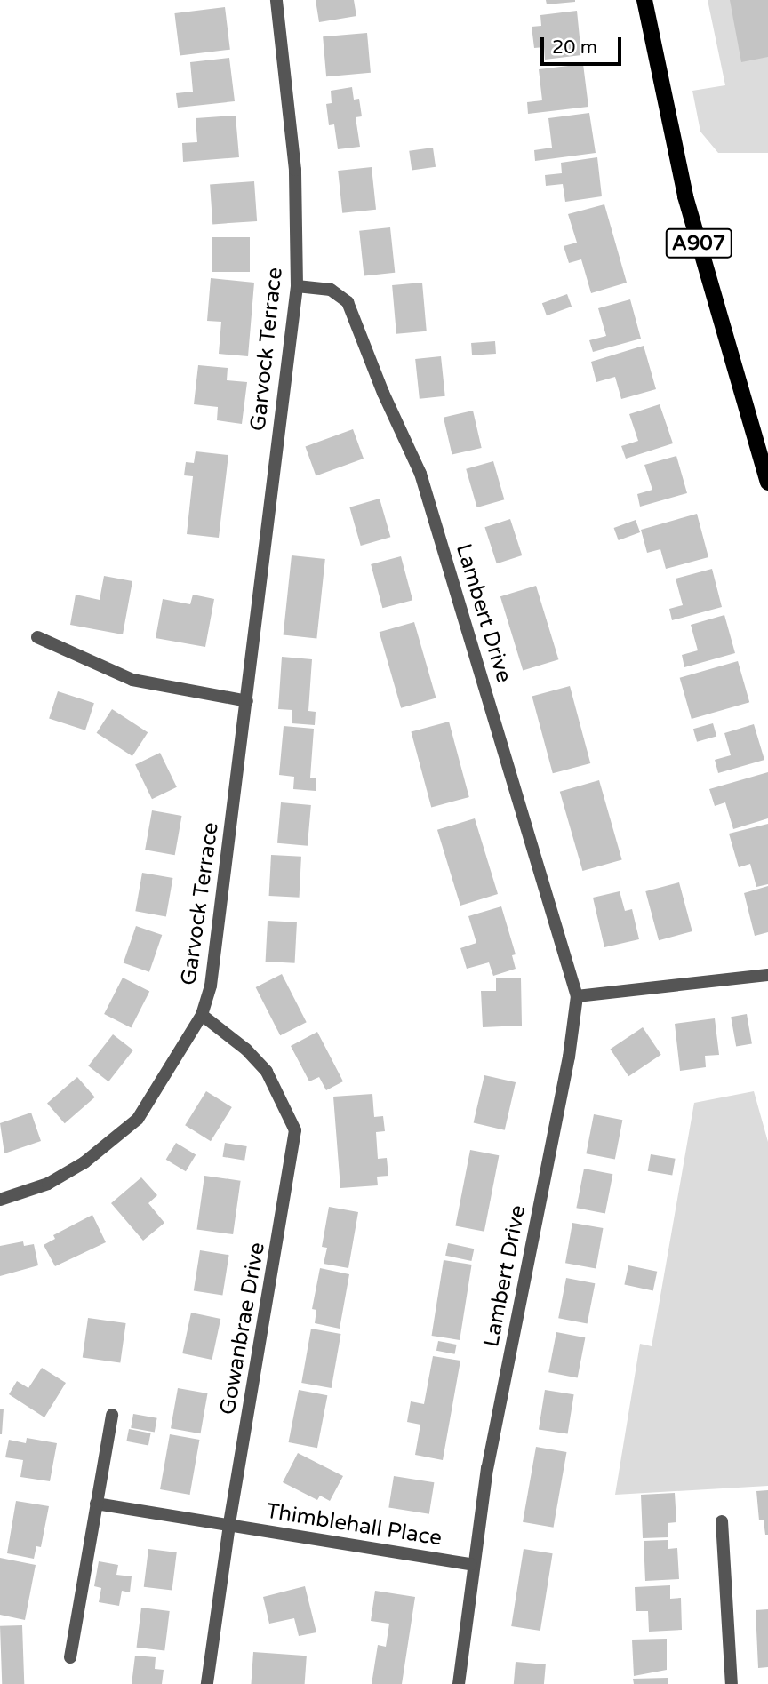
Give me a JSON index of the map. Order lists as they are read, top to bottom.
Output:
{
  "streets": {
    "main road": ["A907"],
    "street": [
      "Garvock Terrace",
      "Lambert Drive",
      "Gowanbrae Drive",
      "Thimblehall Place"
    ]
  },
  "crossings": [
    ["Garvock Terrace", "Lambert Drive"],
    ["Garvock Terrace", "Gowanbrae Drive"],
    ["Lambert Drive", "Thimblehall Place"],
    ["Gowanbrae Drive", "Thimblehall Place"]
  ],
  "scale_bar": "20 m"
}
